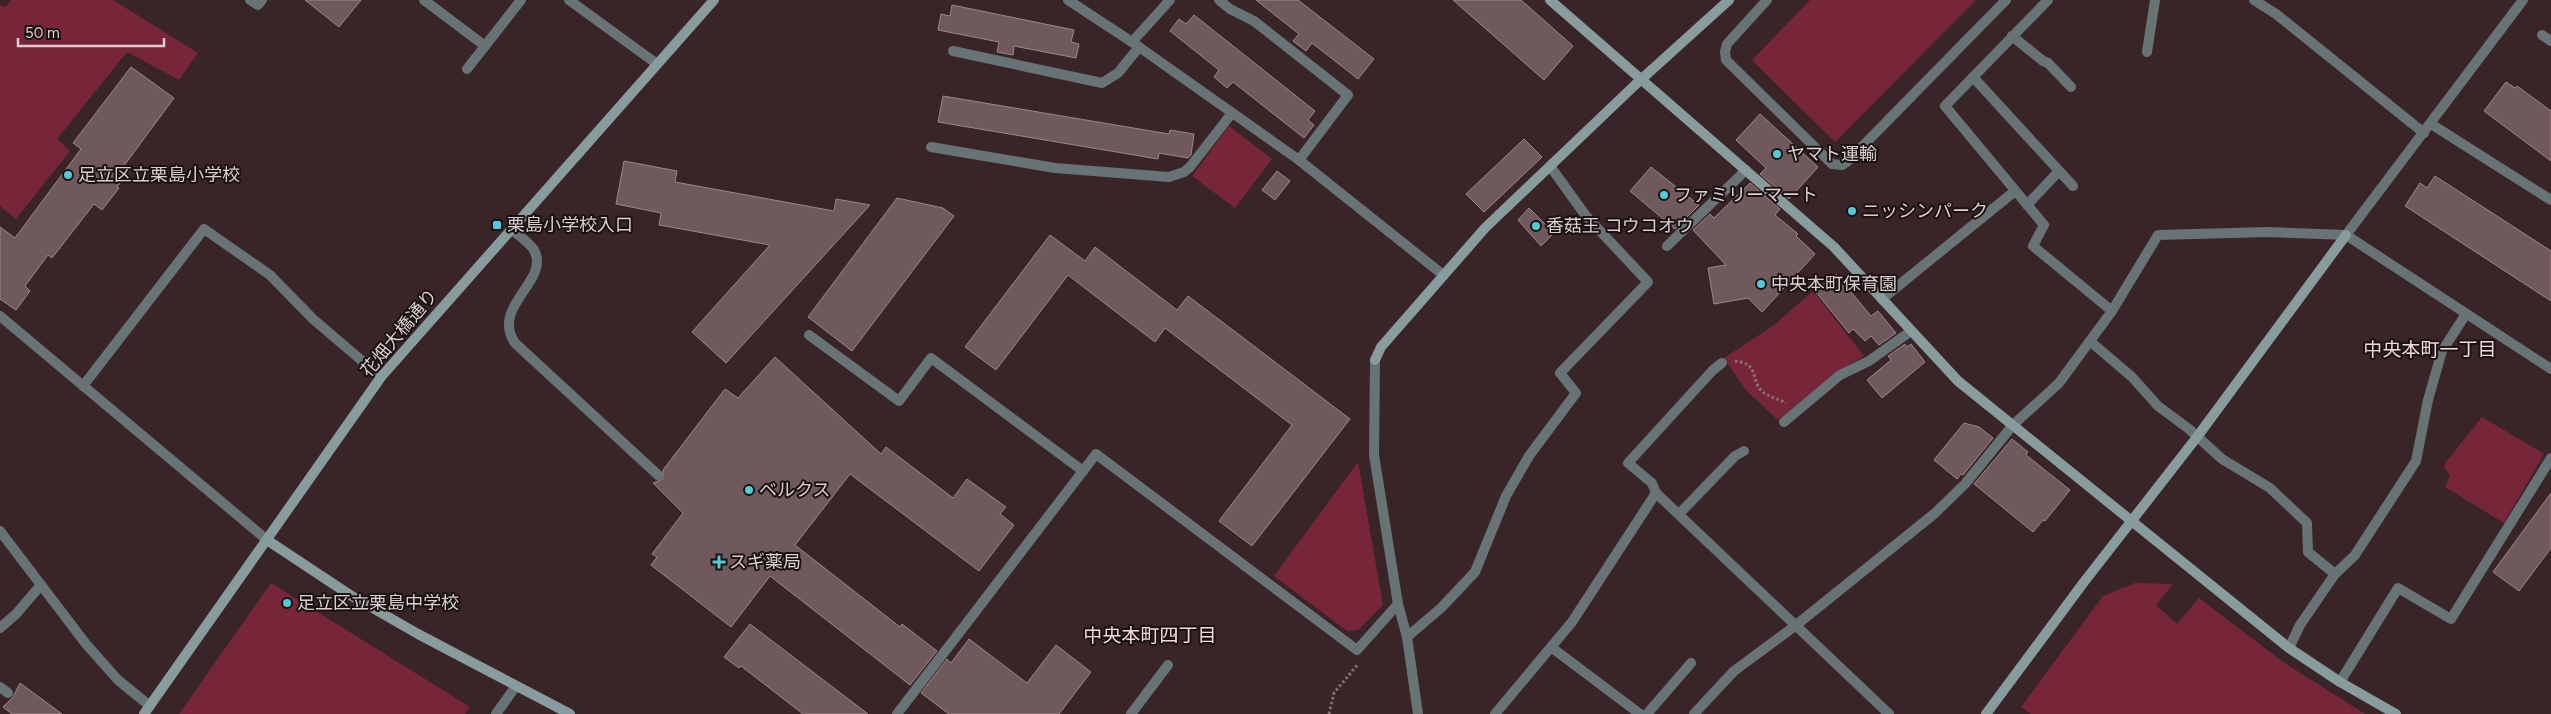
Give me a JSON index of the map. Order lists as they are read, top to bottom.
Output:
{
  "streets": {
    "street": ["花畑大橋通り"]
  },
  "districts": ["中央本町一丁目", "中央本町四丁目"],
  "places": {
    "other": [
      "ヤマト運輸",
      "足立区立栗島小学校",
      "ファミリーマート",
      "ニッシンパーク",
      "香菇王 コウコオウ",
      "中央本町保育園",
      "ベルクス",
      "足立区立栗島中学校"
    ],
    "transit": ["栗島小学校入口"],
    "health": ["スギ薬局"]
  },
  "scale_bar": "50 m"
}
